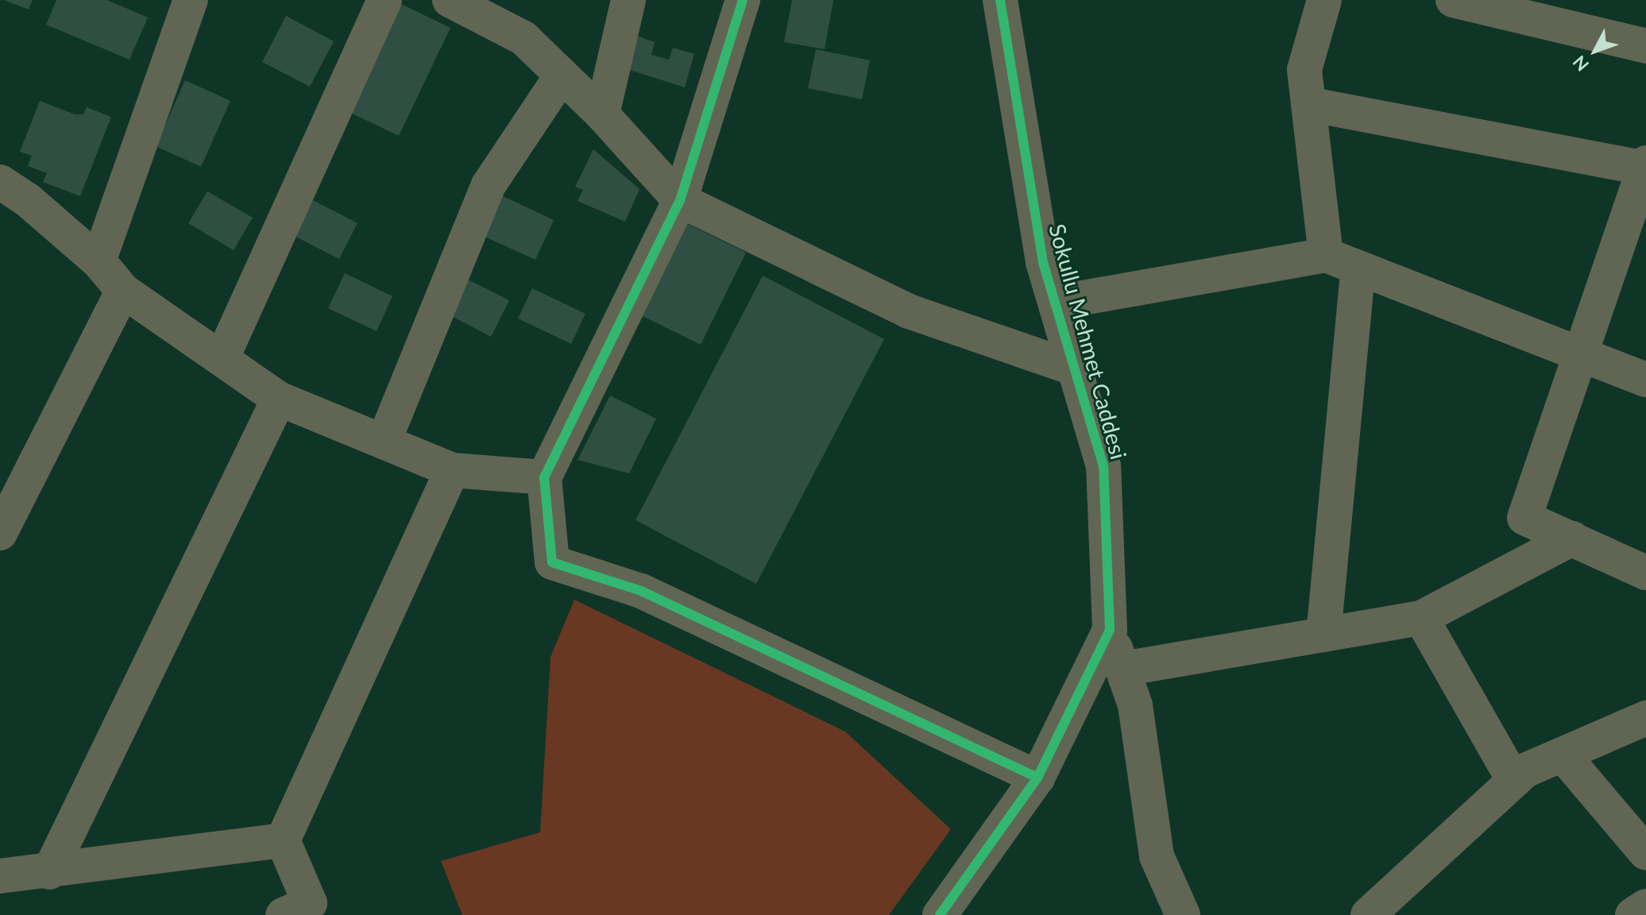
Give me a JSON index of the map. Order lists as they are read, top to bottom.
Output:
{
  "streets": {
    "street": ["Sokullu Mehmet Caddesi"]
  },
  "north": "bottom left"
}
